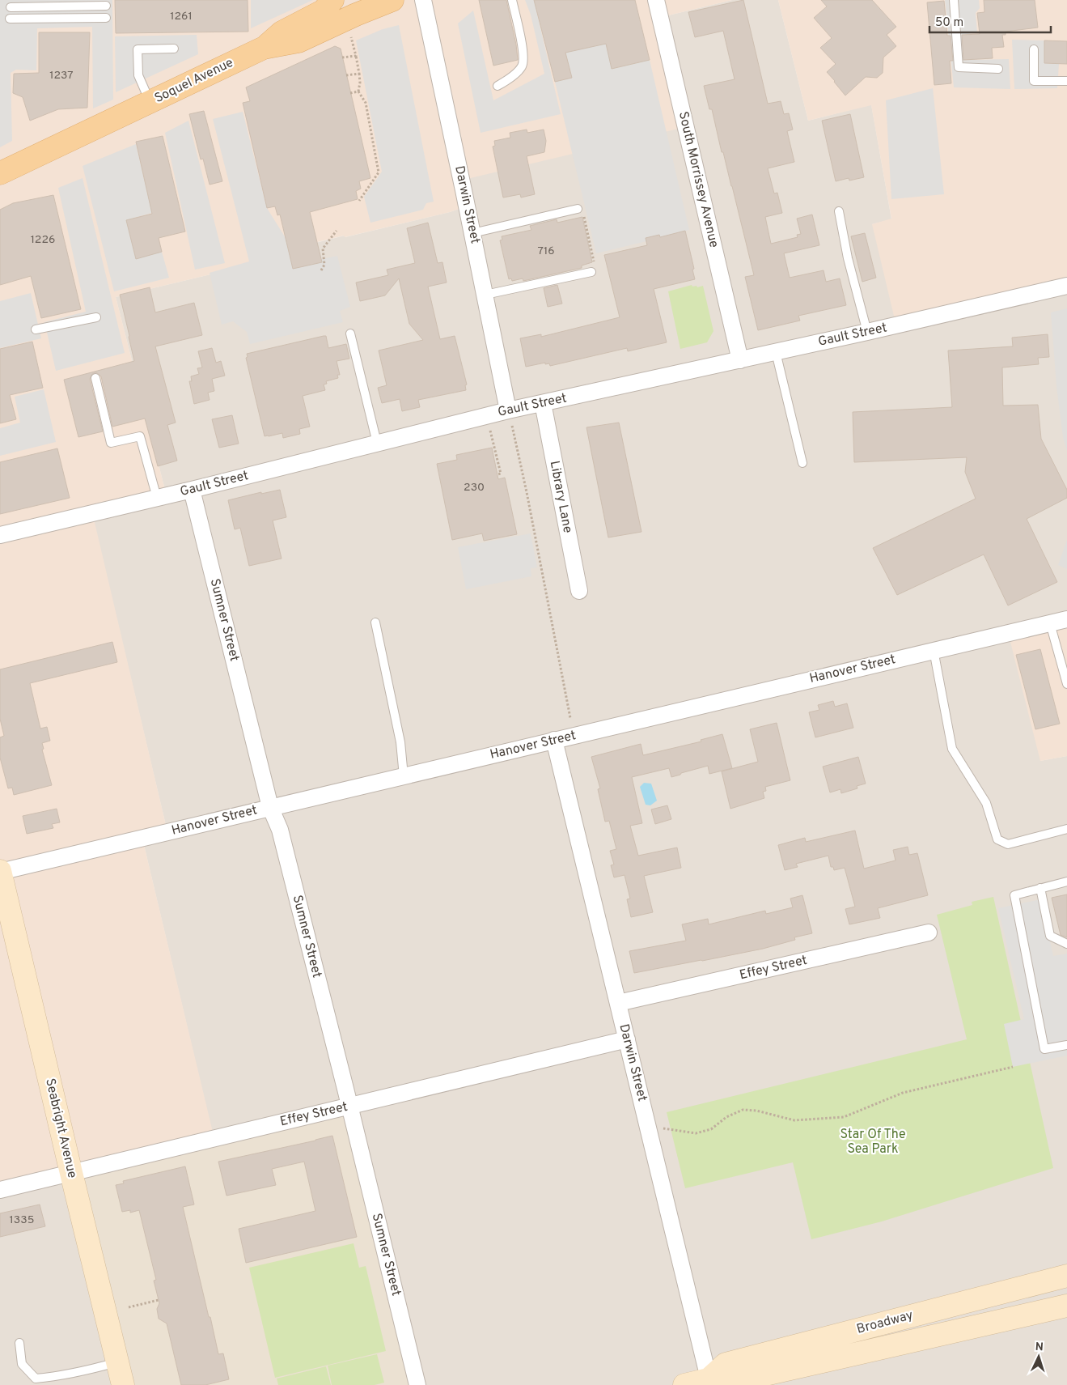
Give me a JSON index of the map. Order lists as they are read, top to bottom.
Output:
{
  "streets": {
    "main road": ["Soquel Avenue", "Seabright Avenue", "Broadway"],
    "street": [
      "South Morrissey Avenue",
      "Darwin Street",
      "Gault Street",
      "Library Lane",
      "Sumner Street",
      "Hanover Street",
      "Effey Street"
    ]
  },
  "crossings": [
    ["South Morrissey Avenue", "Gault Street"],
    ["Darwin Street", "Gault Street"],
    ["Darwin Street", "Hanover Street"],
    ["Darwin Street", "Effey Street"],
    ["Darwin Street", "Broadway"],
    ["Gault Street", "Library Lane"],
    ["Gault Street", "Sumner Street"],
    ["Sumner Street", "Hanover Street"],
    ["Sumner Street", "Effey Street"],
    ["Hanover Street", "Seabright Avenue"],
    ["Effey Street", "Seabright Avenue"]
  ],
  "parks": ["Star Of The Sea Park"],
  "house_numbers": [
    "1261",
    "1237",
    "1226",
    "716",
    "230",
    "1335"
  ],
  "scale_bar": "50 m",
  "north": "top"
}
